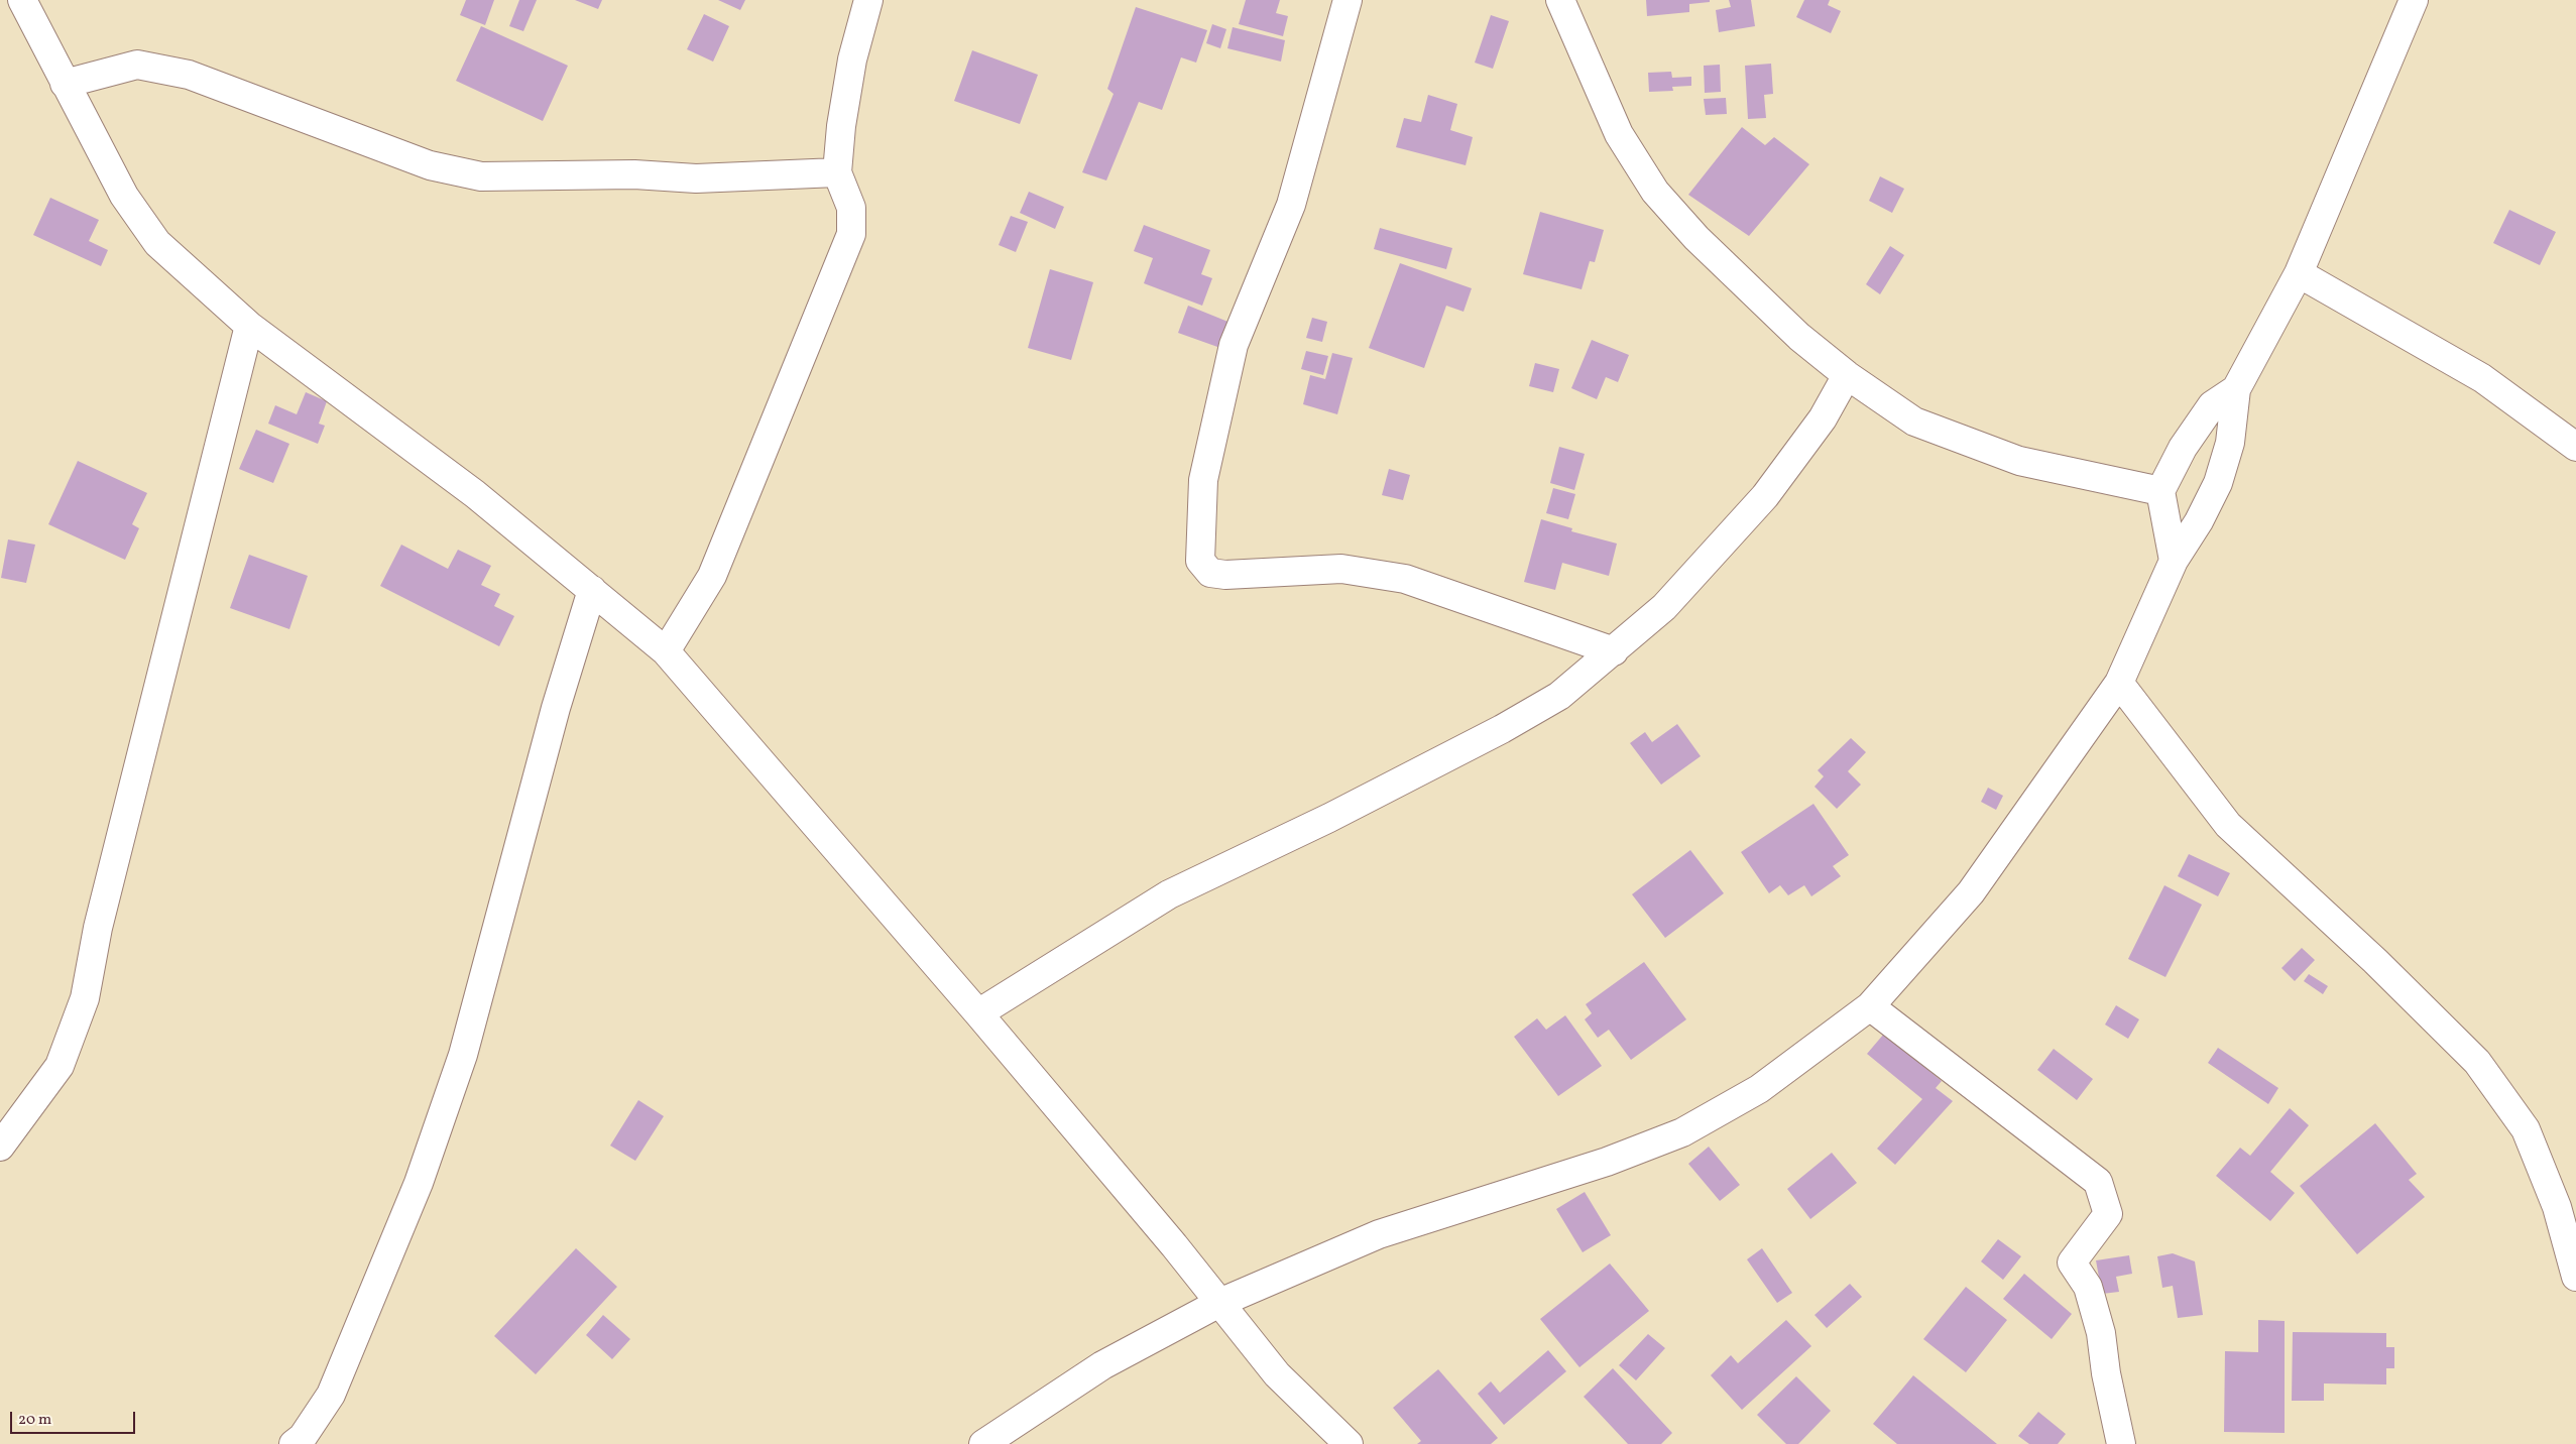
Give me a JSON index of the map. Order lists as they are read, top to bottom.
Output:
{
  "scale_bar": "20 m"
}
